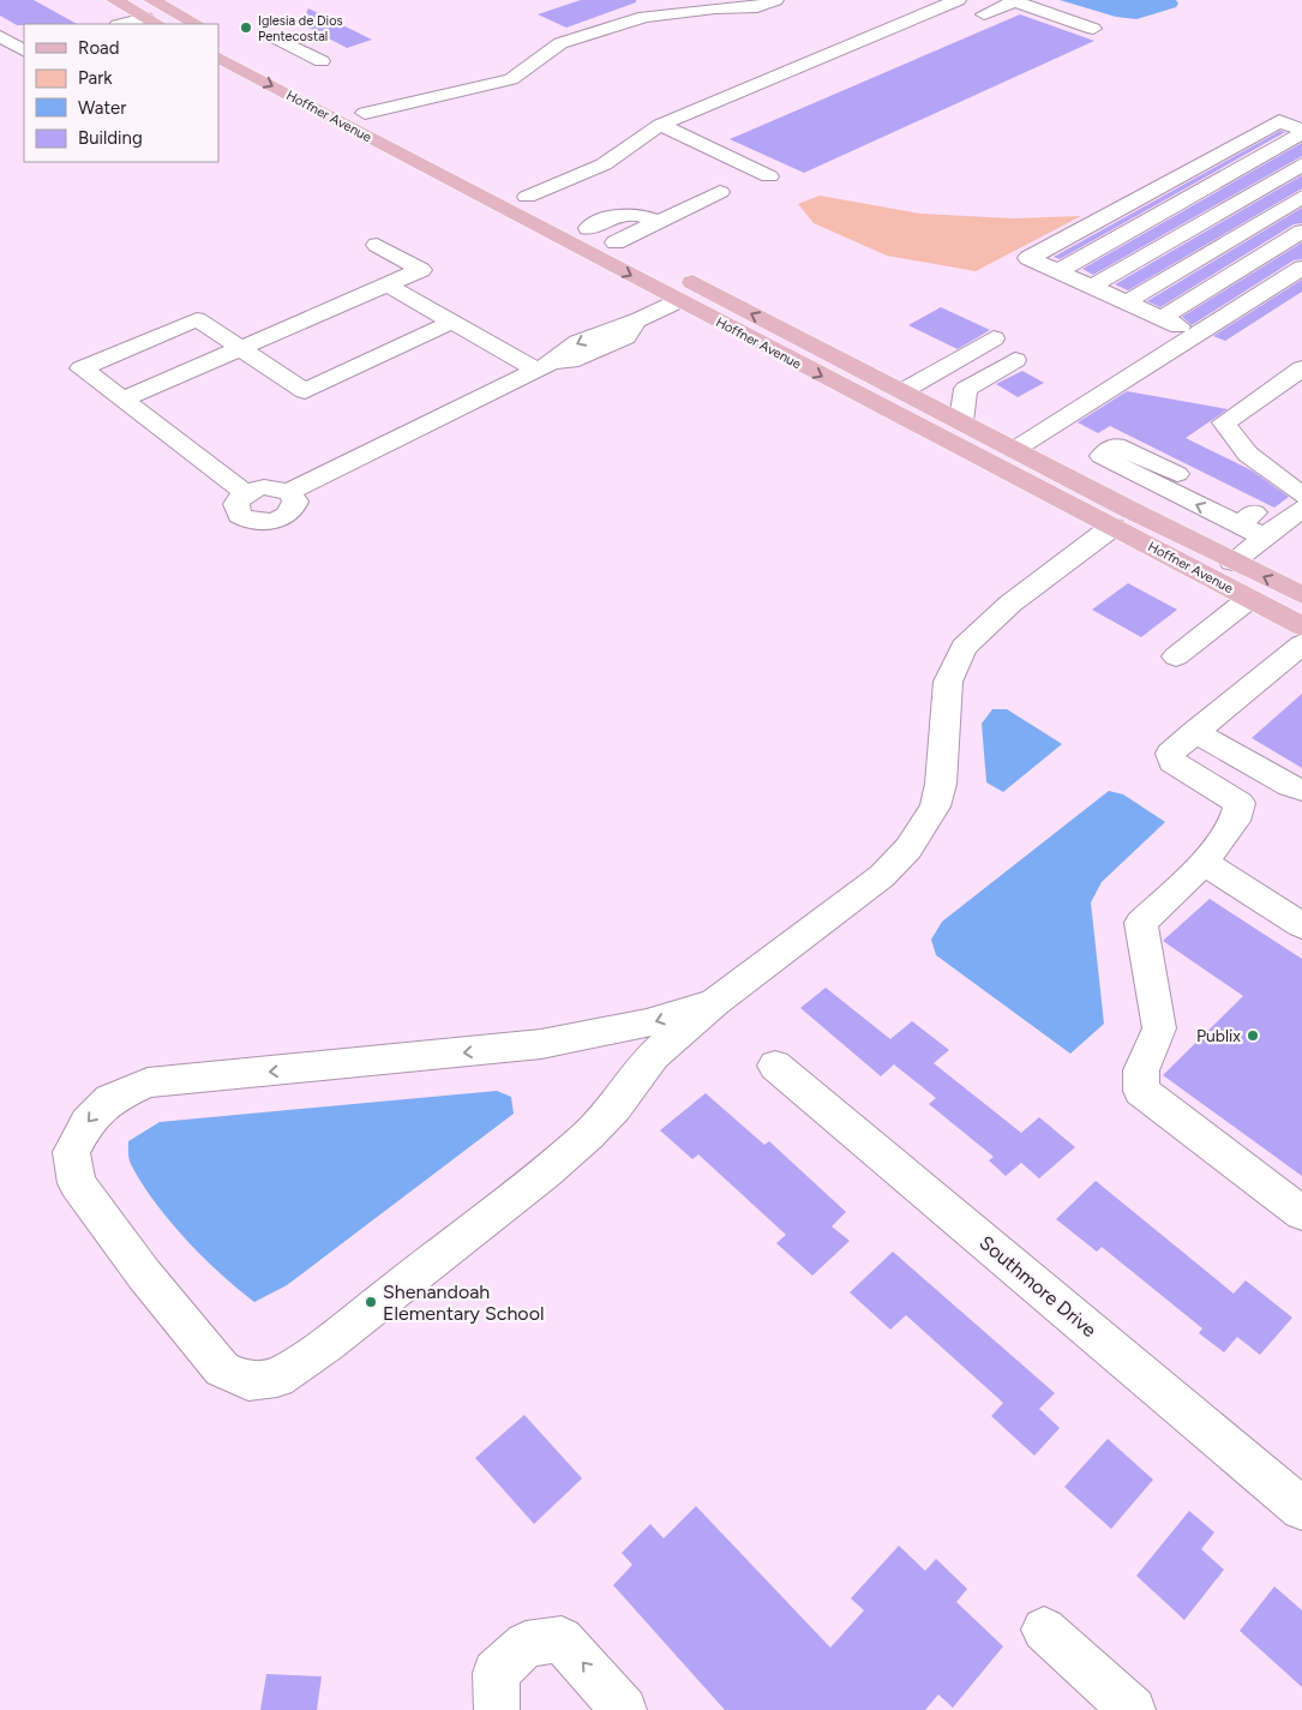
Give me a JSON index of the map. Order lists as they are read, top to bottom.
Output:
{
  "streets": {
    "main road": ["Hoffner Avenue"],
    "street": ["Southmore Drive"]
  },
  "places": ["Iglesia de Dios Pentecostal", "Publix", "Shenandoah Elementary School"],
  "legend": [
    "Road",
    "Park",
    "Water",
    "Building"
  ]
}
